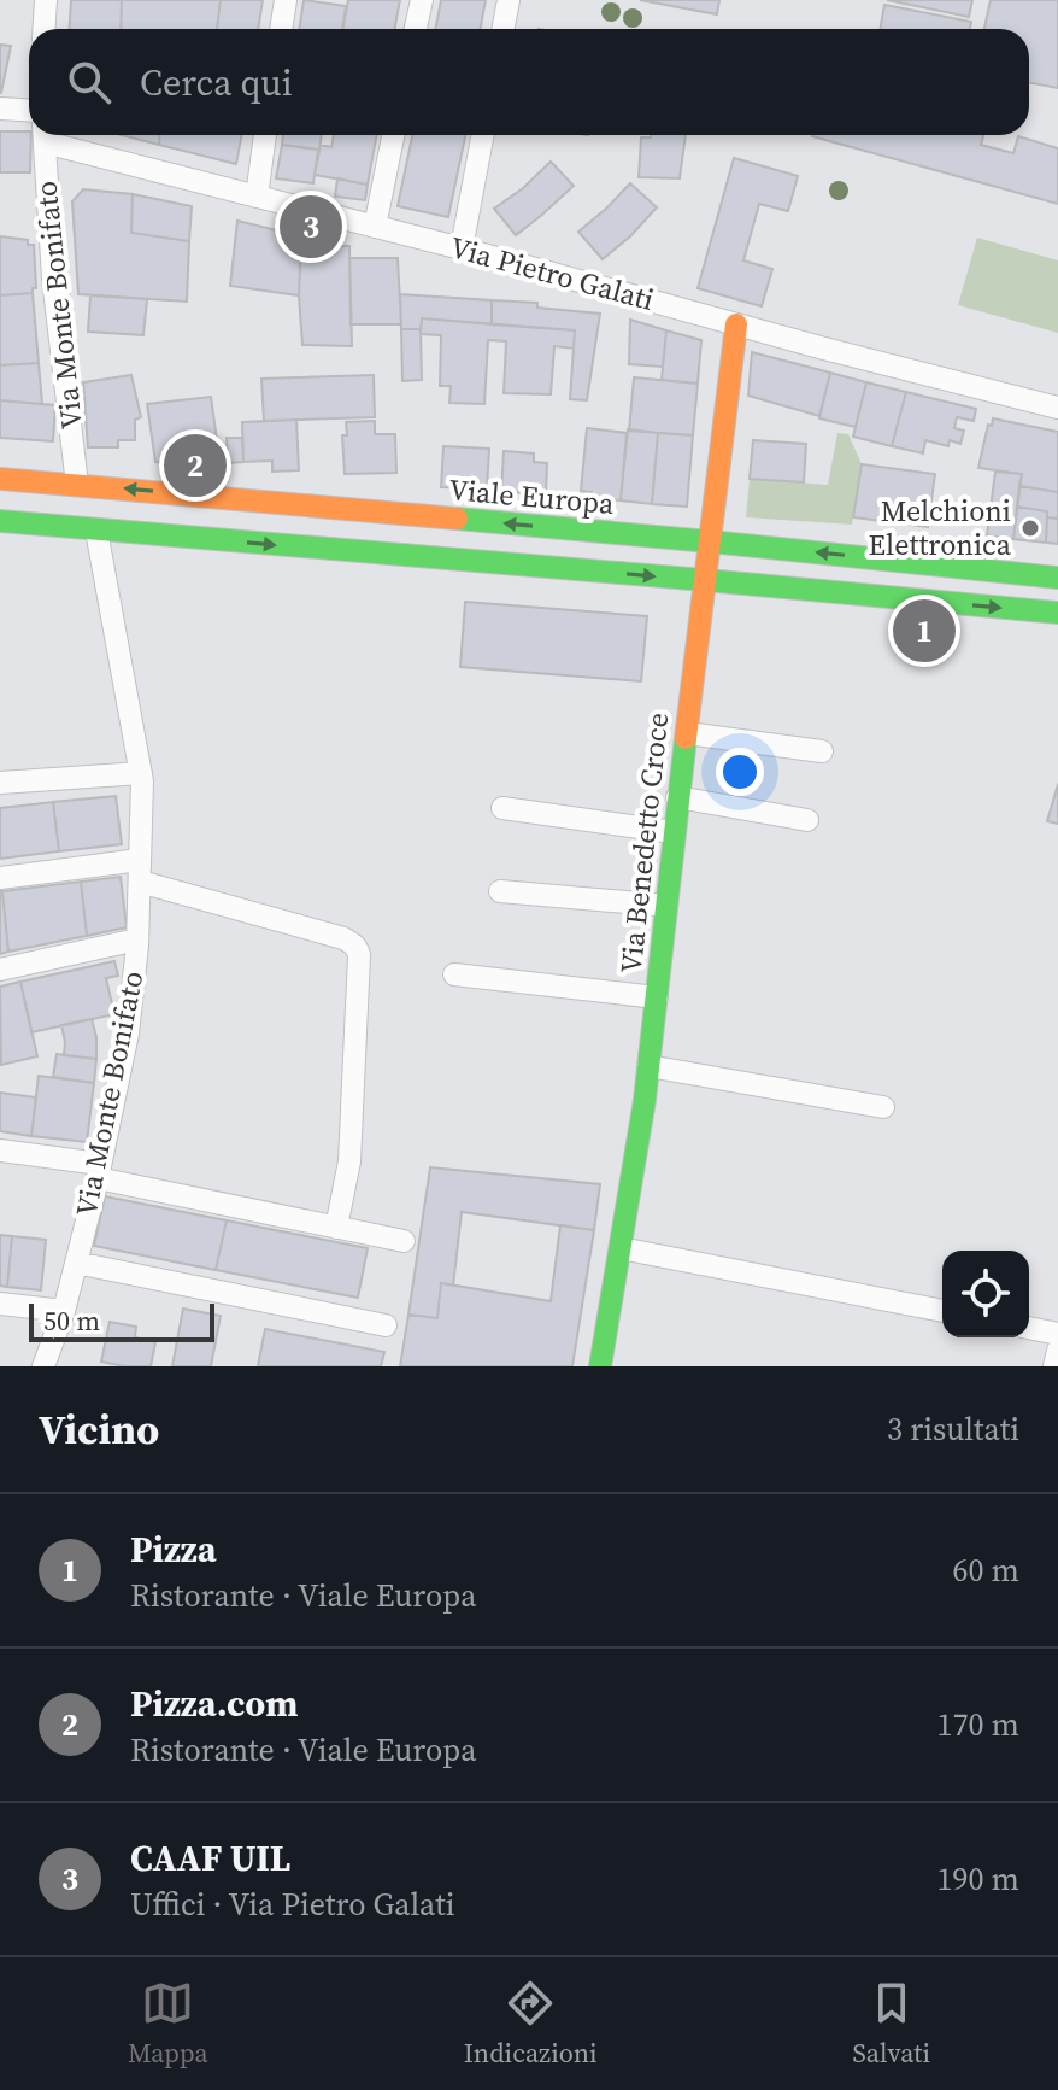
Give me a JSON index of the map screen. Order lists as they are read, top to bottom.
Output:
{
  "streets": {
    "street": [
      "Via Pietro Galati",
      "Via Monte Bonifato",
      "Viale Europa",
      "Via Benedetto Croce"
    ]
  },
  "crossings": [
    ["Via Pietro Galati", "Via Benedetto Croce"],
    ["Via Monte Bonifato", "Viale Europa"],
    ["Viale Europa", "Via Benedetto Croce"]
  ],
  "places": ["Melchioni Elettronica"],
  "scale_bar": "50 m",
  "page": {
    "search": "Cerca qui",
    "pins": ["3", "2", "1"],
    "scale": "50 m",
    "heading": ["Vicino", "3 risultati"],
    "list": [
      {
        "mark": "1",
        "name": "Pizza",
        "note": "Ristorante · Viale Europa",
        "value": "60 m"
      },
      {
        "mark": "2",
        "name": "Pizza.com",
        "note": "Ristorante · Viale Europa",
        "value": "170 m"
      },
      {
        "mark": "3",
        "name": "CAAF UIL",
        "note": "Uffici · Via Pietro Galati",
        "value": "190 m"
      }
    ],
    "nav": ["Mappa", "Indicazioni", "Salvati"]
  }
}
